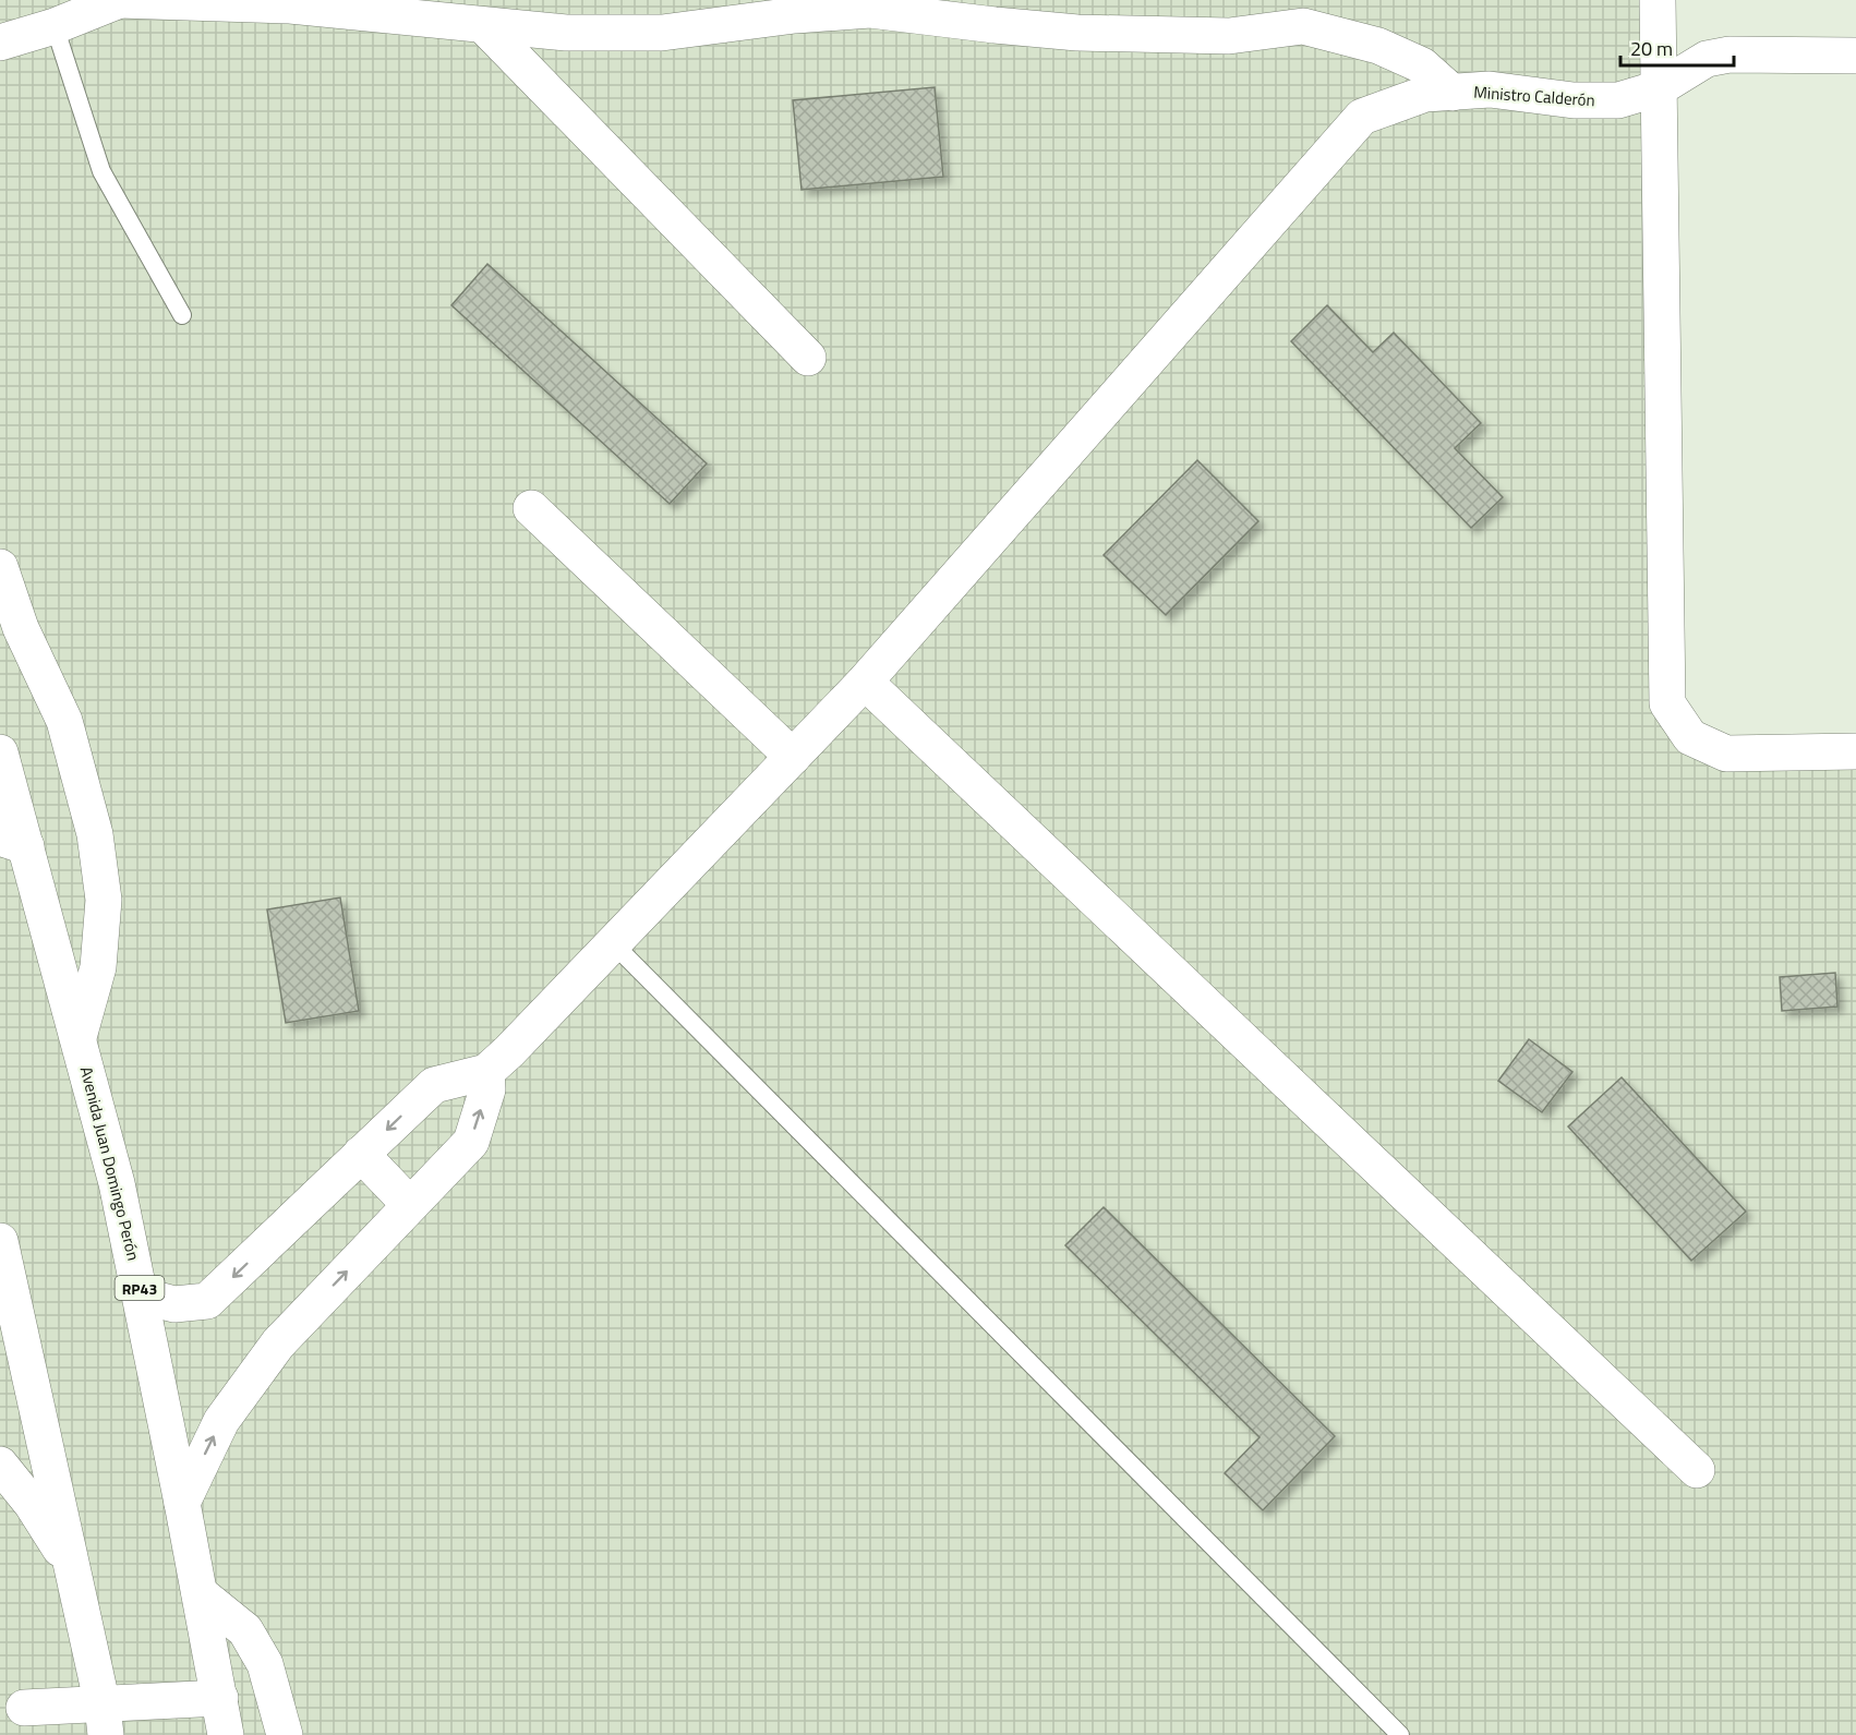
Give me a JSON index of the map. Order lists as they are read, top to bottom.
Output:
{
  "streets": {
    "street": ["Ministro Calderón", "Avenida Juan Domingo Perón", "RP43"]
  },
  "scale_bar": "20 m"
}
